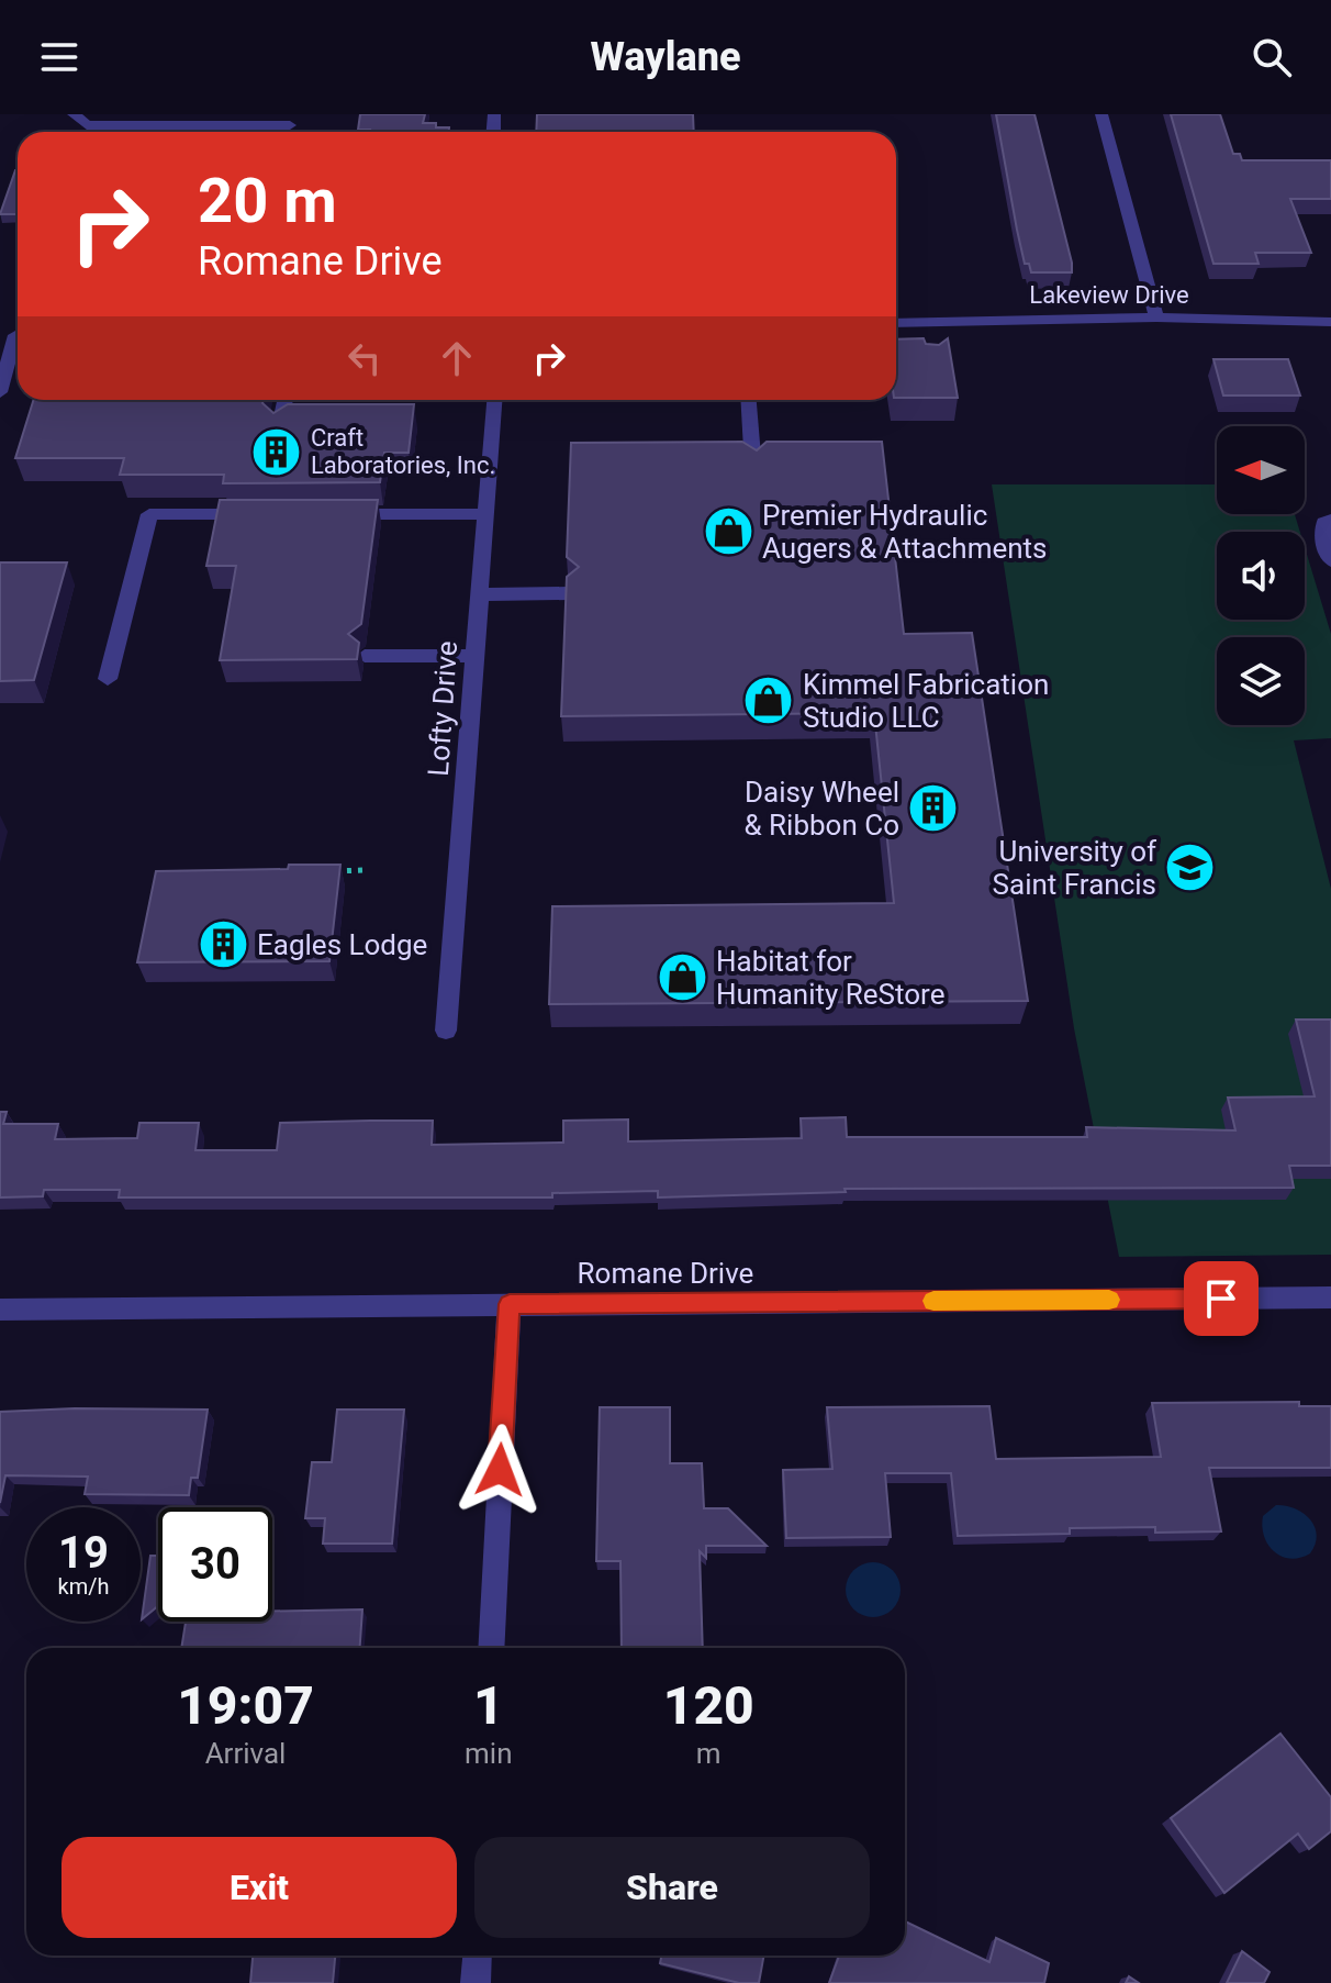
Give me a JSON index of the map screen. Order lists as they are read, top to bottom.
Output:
{
  "streets": {
    "street": ["Lakeview Drive", "Lofty Drive", "Romane Drive"]
  },
  "places": {
    "building": ["Craft Laboratories, Inc.", "Daisy Wheel & Ribbon Co", "Eagles Lodge"],
    "shop": ["Premier Hydraulic Augers & Attachments", "Kimmel Fabrication Studio LLC", "Habitat for Humanity ReStore"],
    "school or university": ["University of Saint Francis"]
  },
  "north": "left",
  "page": {
    "header": "Waylane",
    "turn": ["20 m", "Romane Drive"],
    "speed": "19 km/h",
    "limit": "30",
    "eta": [
      "19:07",
      "Arrival",
      "1",
      "min",
      "120",
      "m"
    ],
    "buttons": ["Exit", "Share"]
  }
}
